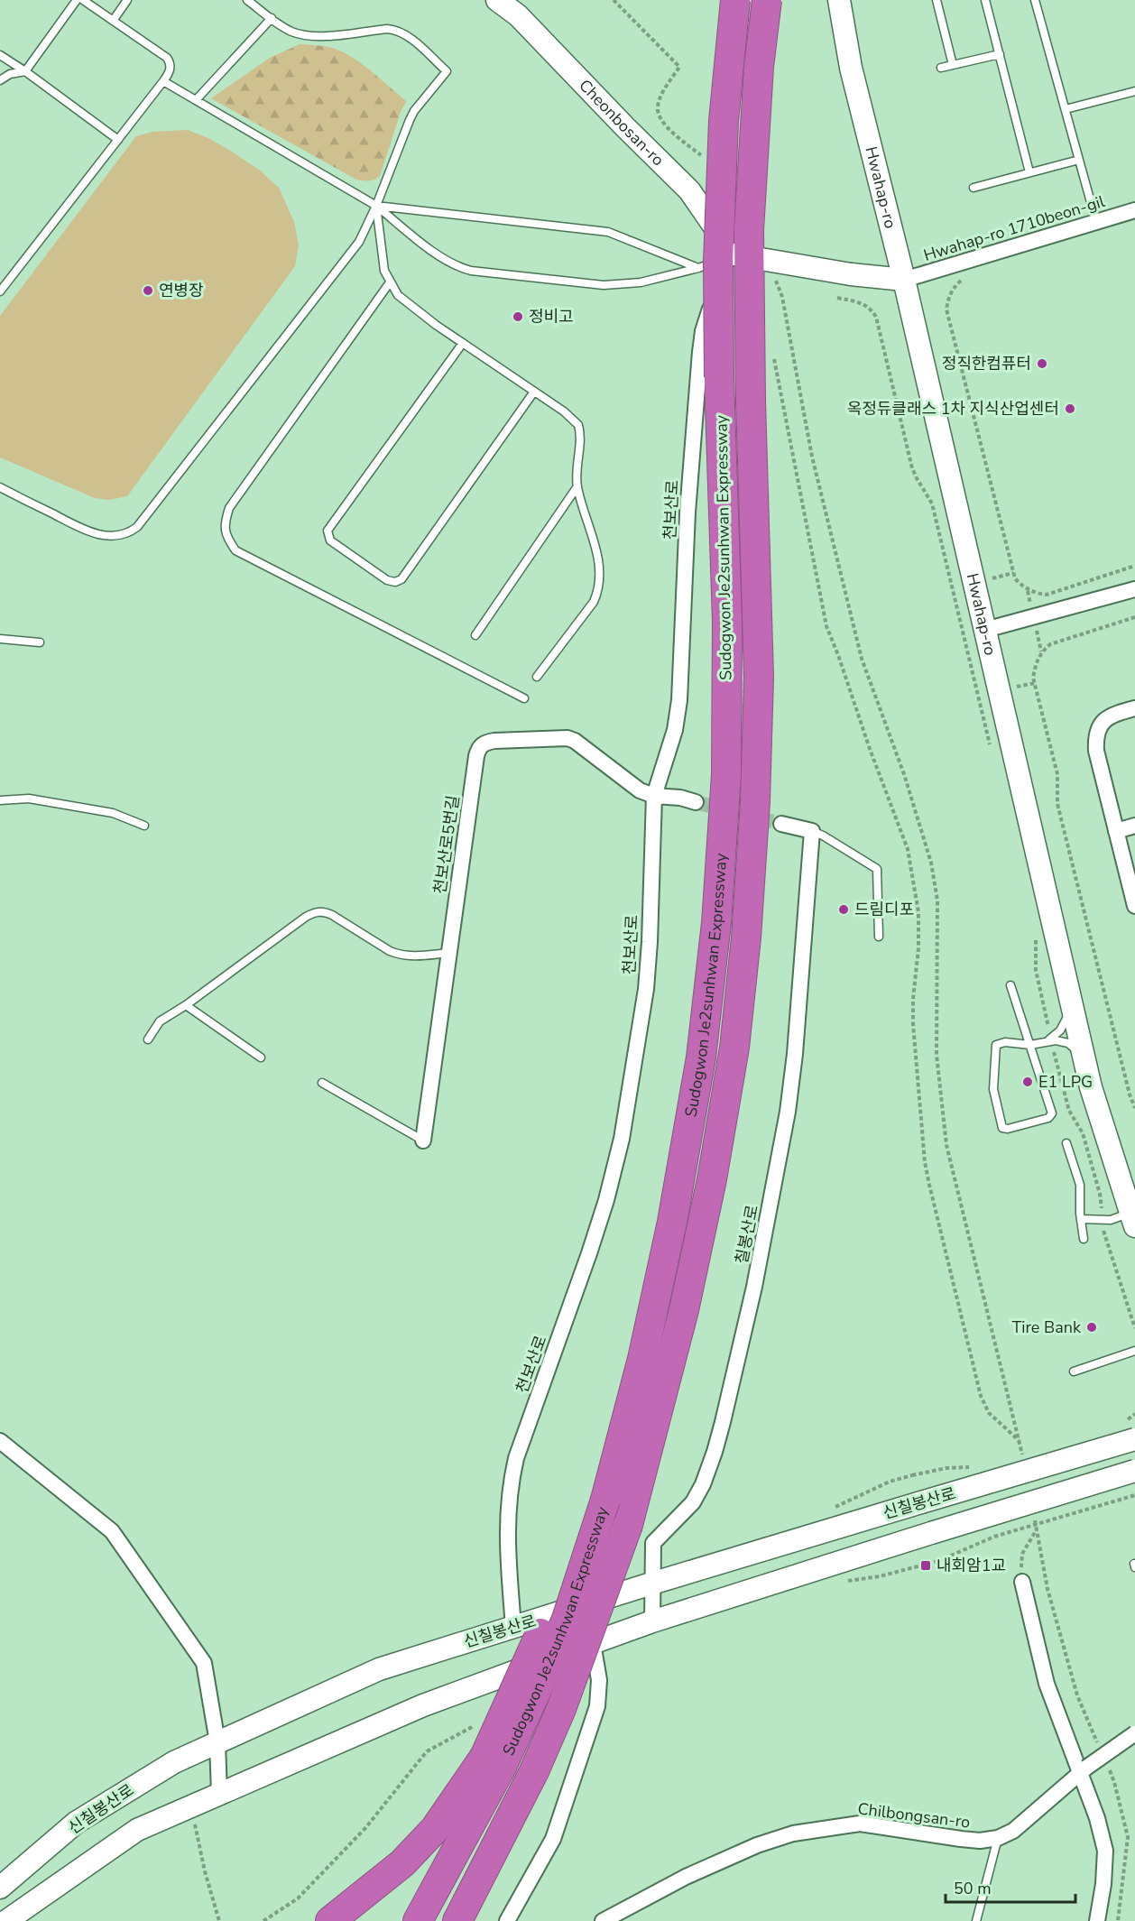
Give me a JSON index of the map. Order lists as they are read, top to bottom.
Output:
{
  "streets": {
    "highway": ["Sudogwon Je2sunhwan Expressway"],
    "street": [
      "Cheonbosan-ro",
      "Hwahap-ro",
      "Hwahap-ro 1710beon-gil",
      "천보산로",
      "천보산로5번길",
      "칠봉산로",
      "신칠봉산로",
      "Chilbongsan-ro"
    ]
  },
  "crossings": [
    ["Cheonbosan-ro", "천보산로"],
    ["Hwahap-ro", "Hwahap-ro 1710beon-gil"],
    ["천보산로", "천보산로5번길"],
    ["천보산로", "신칠봉산로"],
    ["칠봉산로", "신칠봉산로"]
  ],
  "places": {
    "other": [
      "연병장",
      "정비고",
      "정직한컴퓨터",
      "옥정듀클래스 1차 지식산업센터",
      "드림디포",
      "E1 LPG",
      "Tire Bank"
    ],
    "transit": ["내회암1교"]
  },
  "scale_bar": "50 m"
}
